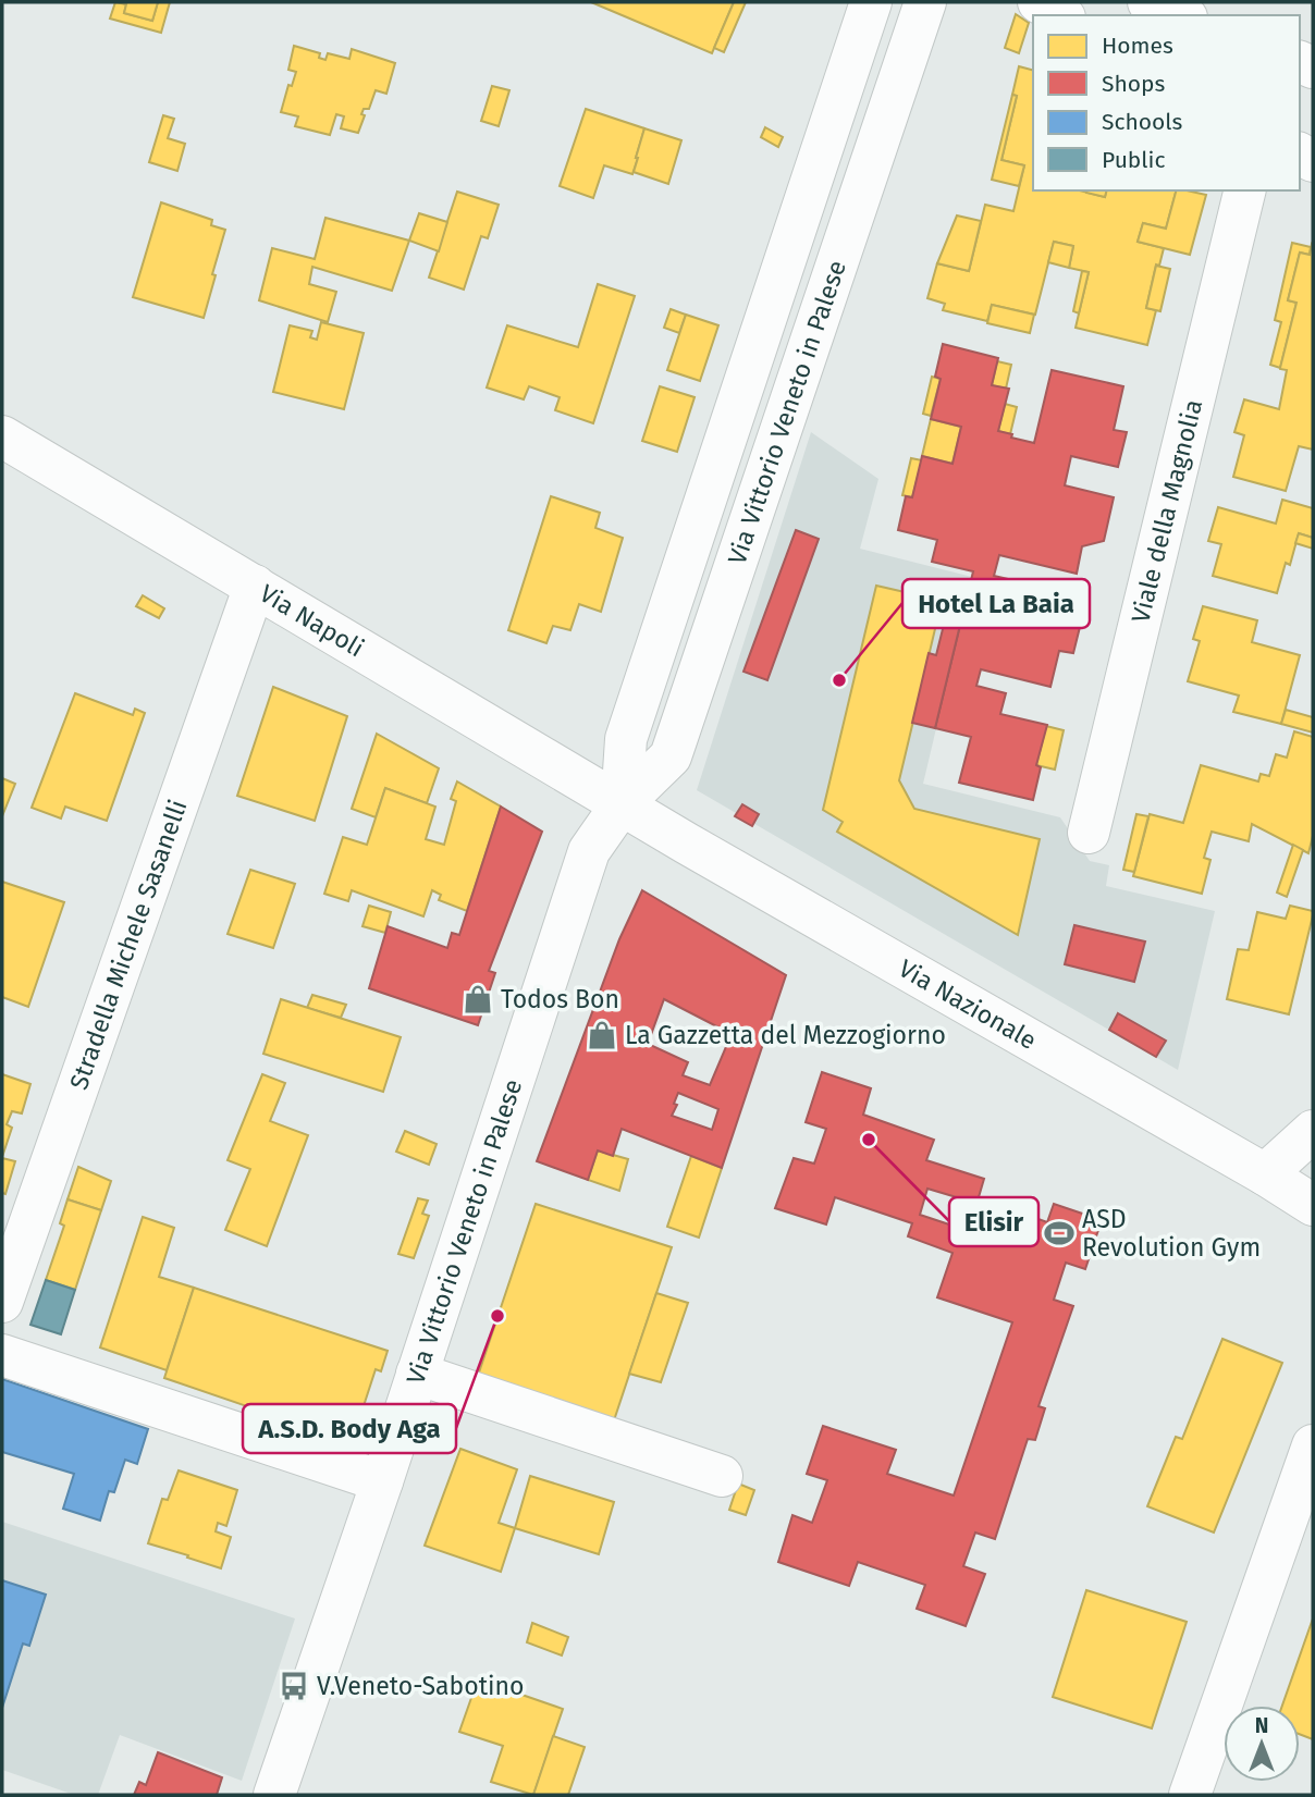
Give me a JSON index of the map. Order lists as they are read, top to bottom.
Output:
{
  "streets": {
    "street": [
      "Via Vittorio Veneto in Palese",
      "Viale della Magnolia",
      "Via Napoli",
      "Stradella Michele Sasanelli",
      "Via Nazionale"
    ]
  },
  "crossings": [
    ["Via Vittorio Veneto in Palese", "Via Napoli"],
    ["Via Vittorio Veneto in Palese", "Via Nazionale"],
    ["Via Napoli", "Stradella Michele Sasanelli"],
    ["Via Napoli", "Via Nazionale"]
  ],
  "places": {
    "other": ["Hotel La Baia", "Elisir", "A.S.D. Body Aga"],
    "shop": ["Todos Bon", "La Gazzetta del Mezzogiorno"],
    "sports": ["ASD Revolution Gym"],
    "bus stop": ["V.Veneto-Sabotino"]
  },
  "legend": [
    "Homes",
    "Shops",
    "Schools",
    "Public"
  ],
  "north": "top"
}
